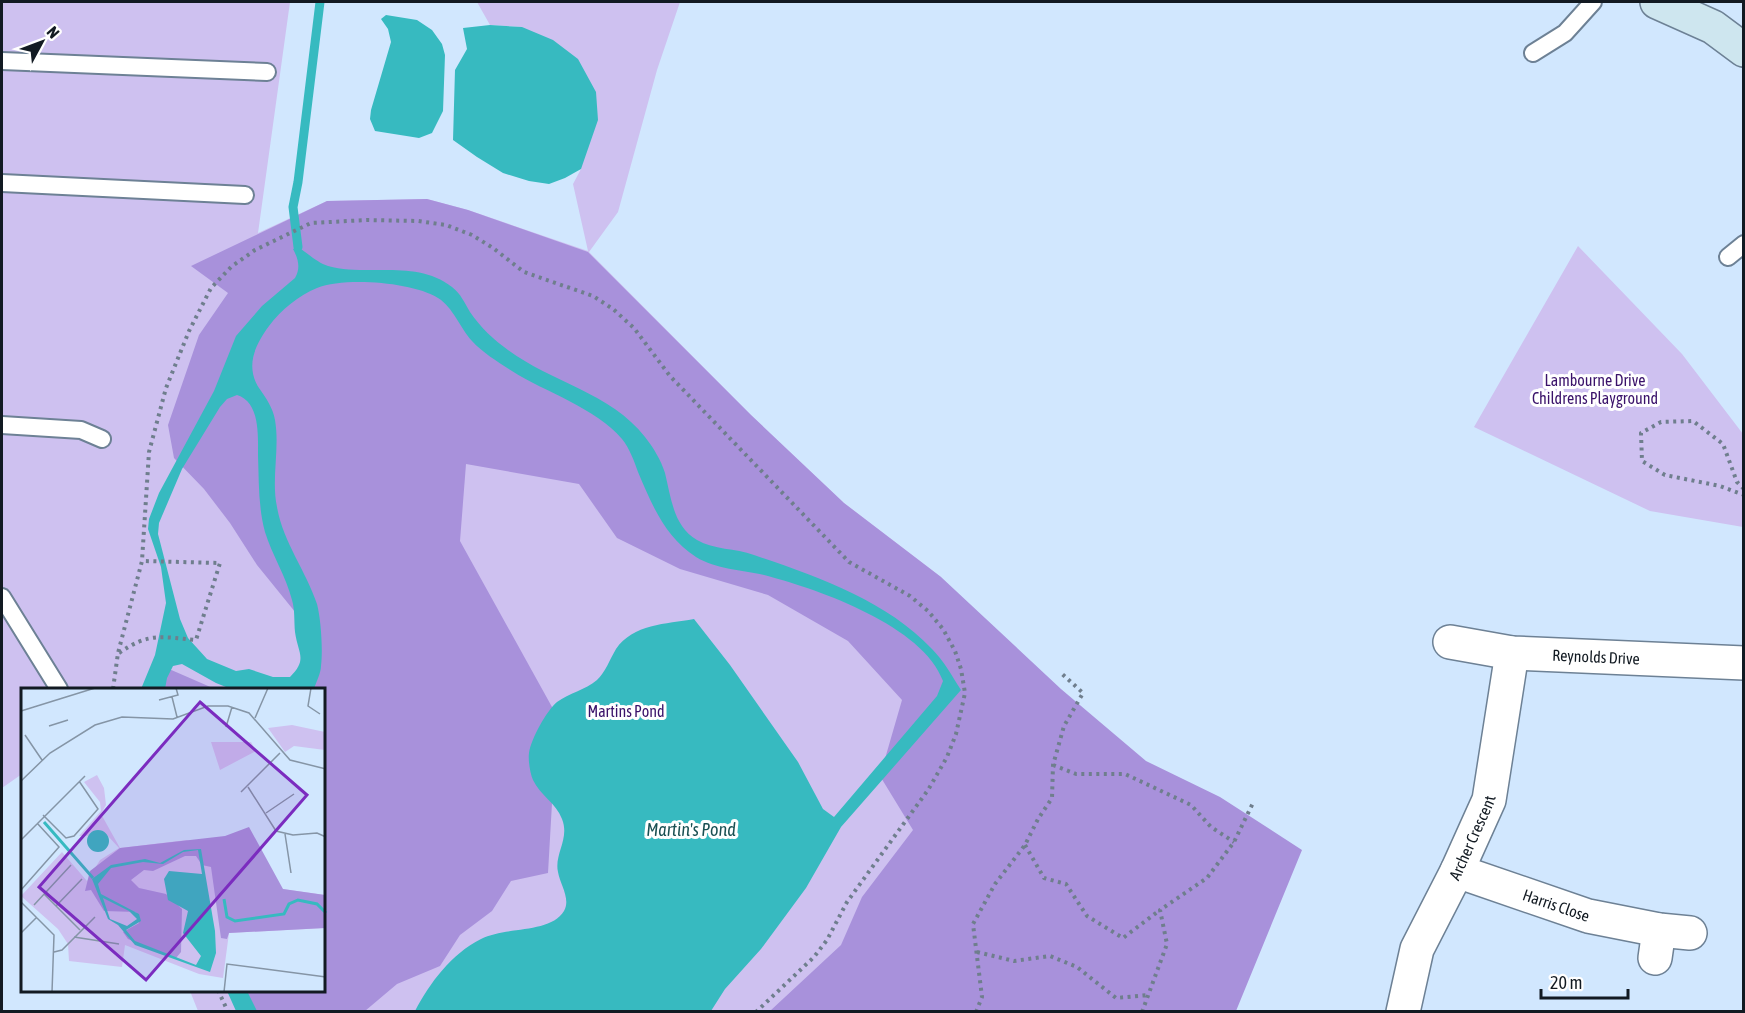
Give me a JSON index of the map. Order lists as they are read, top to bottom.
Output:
{
  "streets": {
    "street": ["Reynolds Drive", "Archer Crescent", "Harris Close"]
  },
  "crossings": [
    ["Reynolds Drive", "Archer Crescent"],
    ["Archer Crescent", "Harris Close"]
  ],
  "water": ["Martin's Pond"],
  "parks": ["Lambourne Drive Childrens Playground", "Martins Pond"],
  "scale_bar": "20 m",
  "north": "top right"
}
